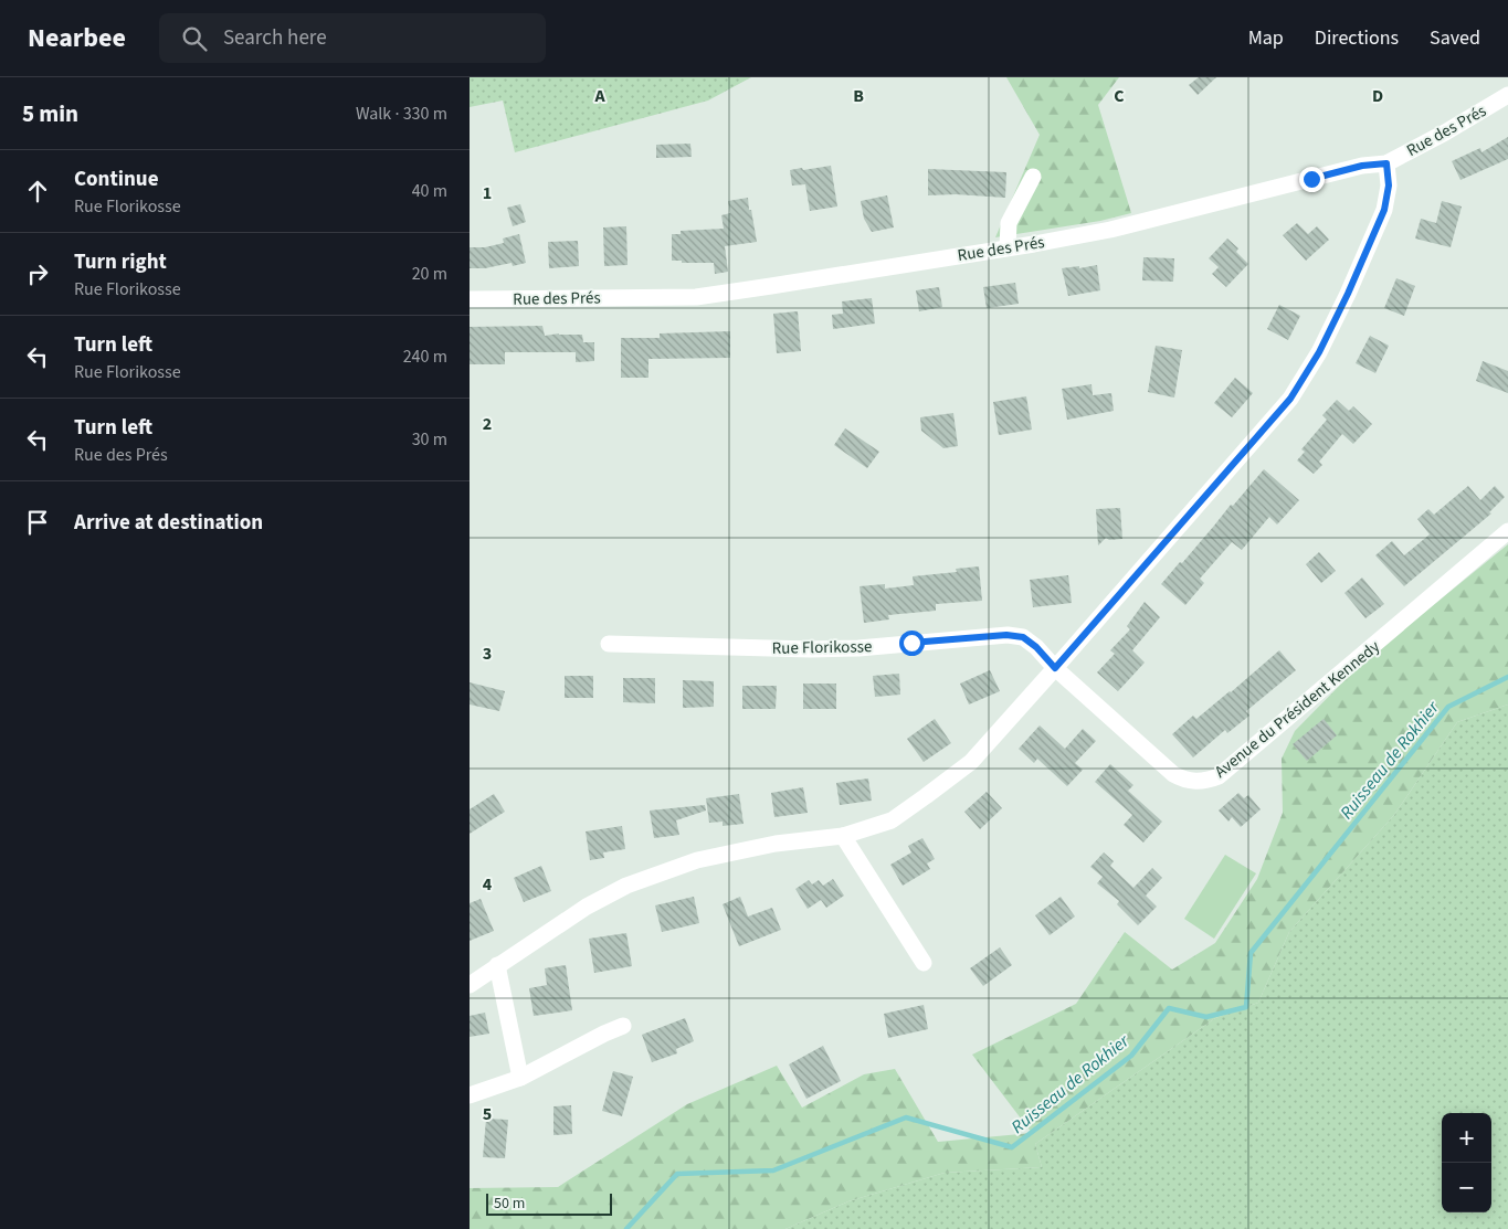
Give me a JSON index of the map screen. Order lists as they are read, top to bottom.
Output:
{
  "streets": {
    "street": ["Rue des Prés", "Rue Florikosse", "Avenue du Président Kennedy"]
  },
  "crossings": [
    ["Rue Florikosse", "Avenue du Président Kennedy"]
  ],
  "water": ["Ruisseau de Rokhier"],
  "scale_bar": "50 m",
  "page": {
    "header": "Nearbee",
    "search": "Search here",
    "nav": ["Map", "Directions", "Saved"],
    "heading": ["5 min", "Walk · 330 m"],
    "list": [
      ["Continue", "Rue Florikosse", "40 m"],
      ["Turn right", "Rue Florikosse", "20 m"],
      ["Turn left", "Rue Florikosse", "240 m"],
      ["Turn left", "Rue des Prés", "30 m"],
      "Arrive at destination"
    ],
    "map_buttons": ["+", "−"],
    "scale": "50 m"
  },
  "grid": {
    "columns": [
      "A",
      "B",
      "C",
      "D"
    ],
    "rows": [
      "1",
      "2",
      "3",
      "4",
      "5"
    ]
  }
}
